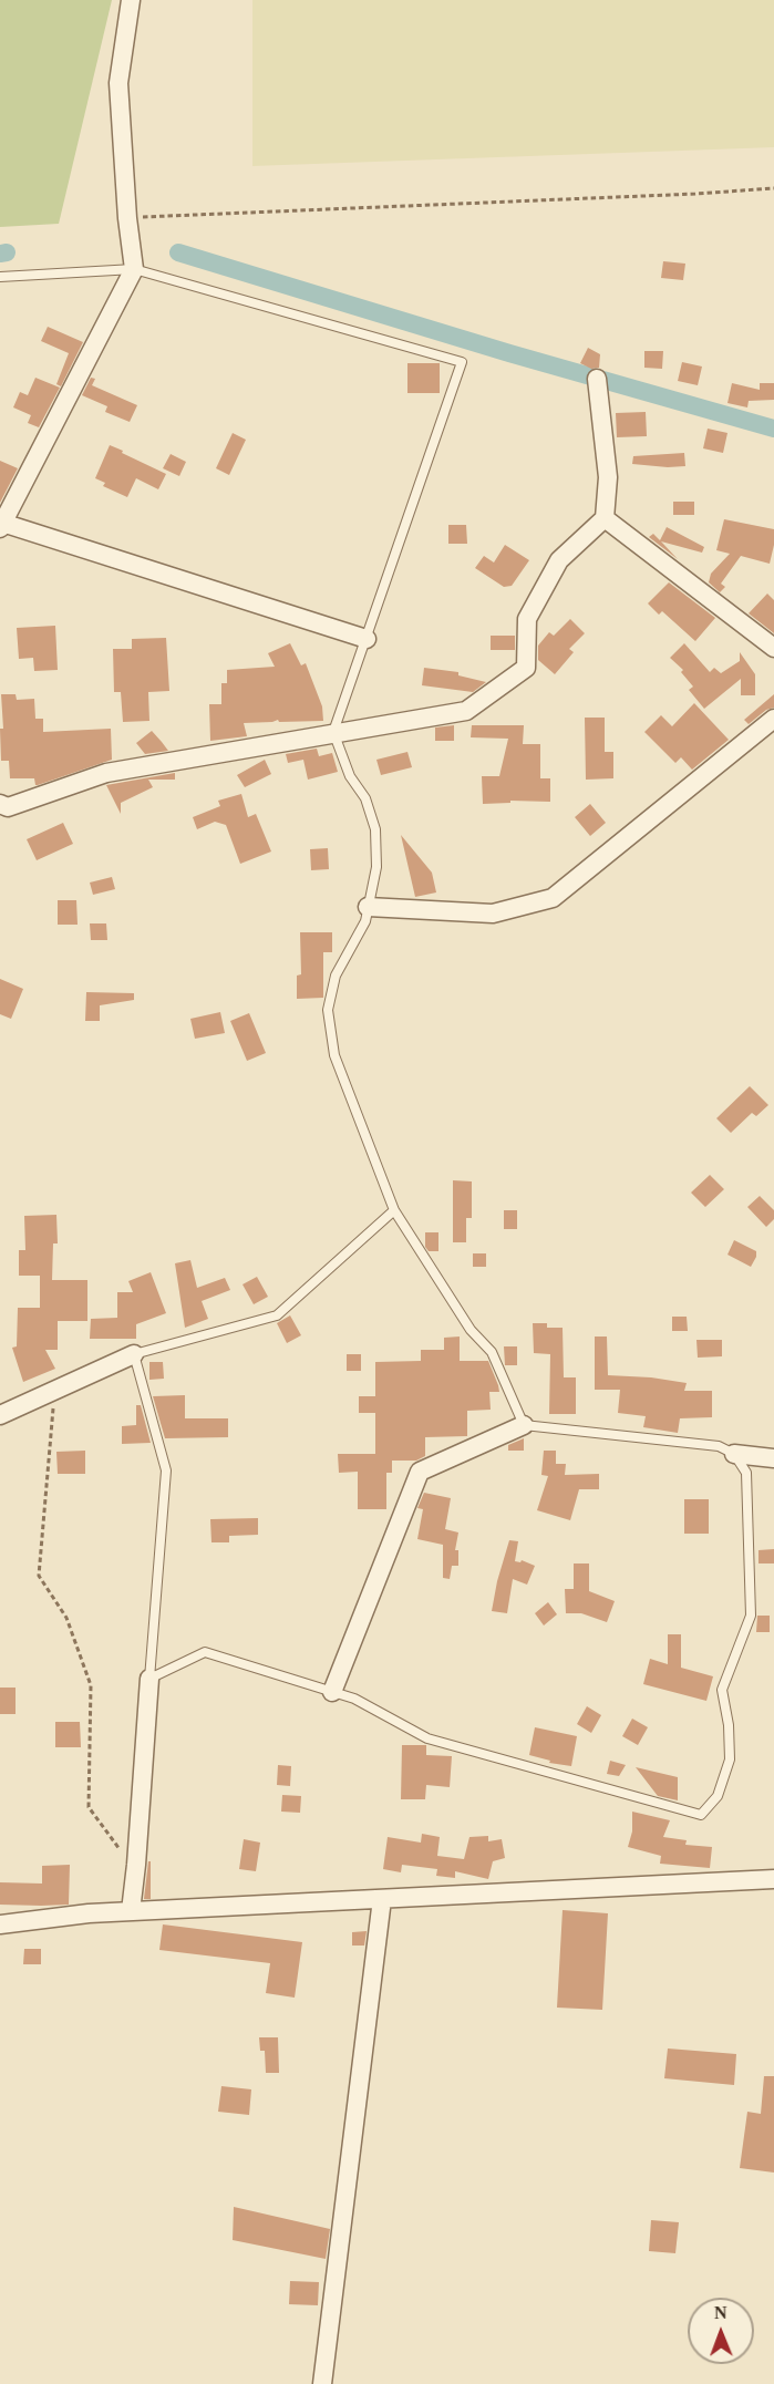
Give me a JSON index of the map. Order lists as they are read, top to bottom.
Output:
{
  "north": "top"
}
